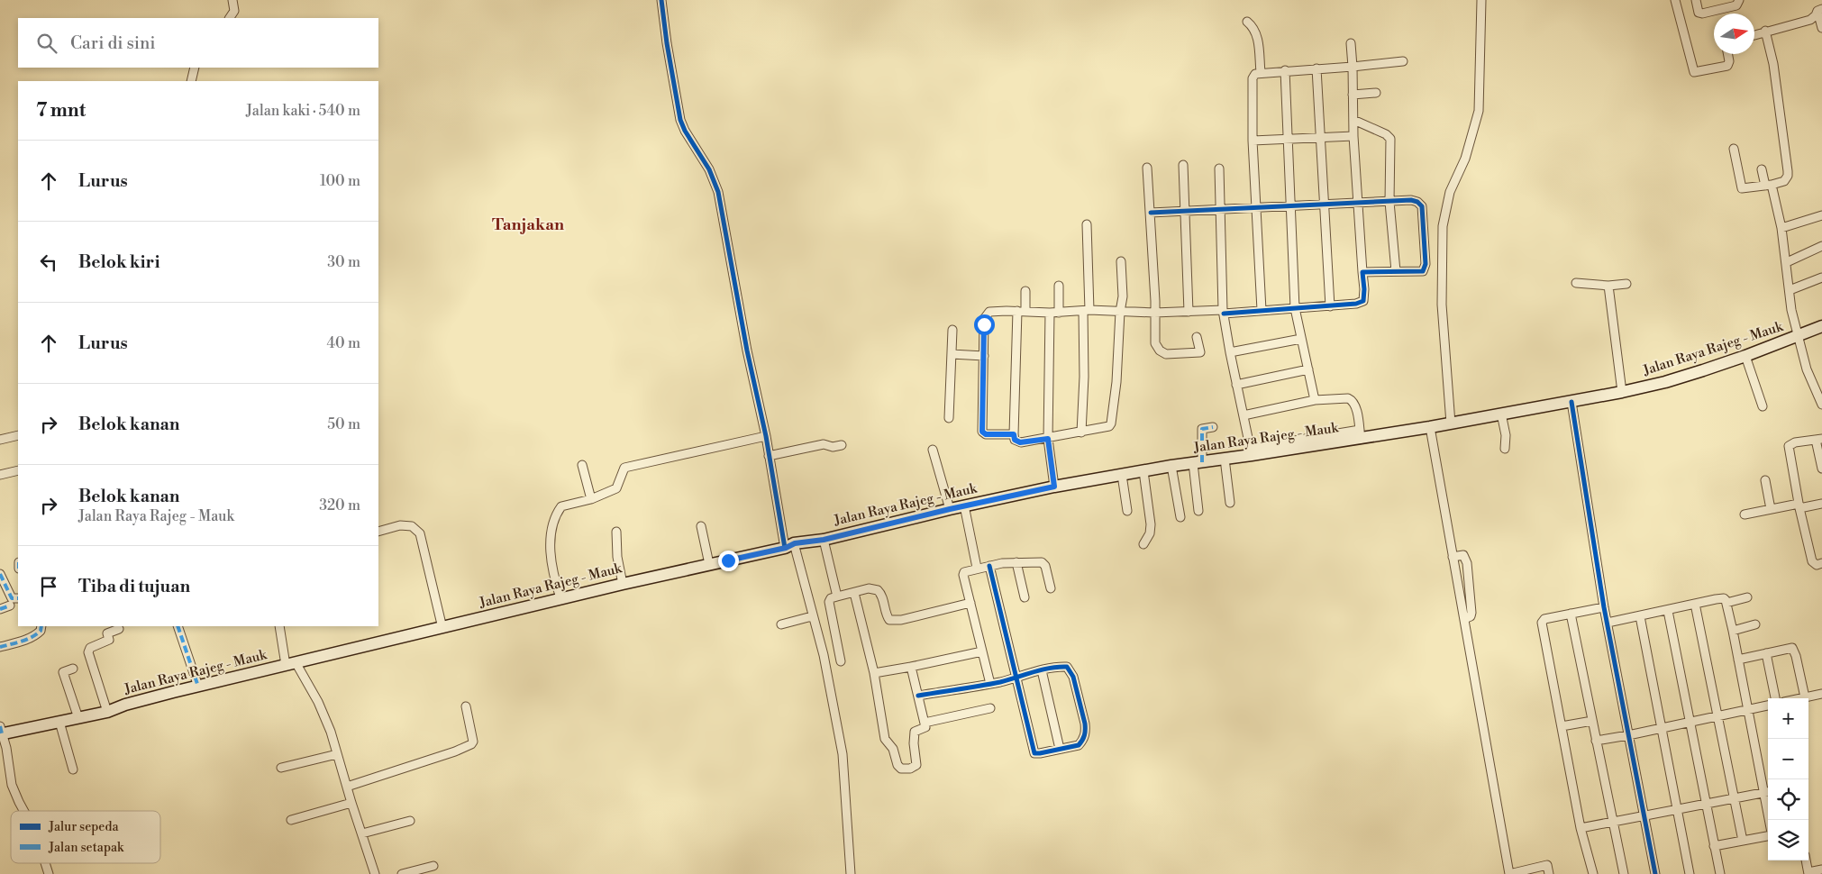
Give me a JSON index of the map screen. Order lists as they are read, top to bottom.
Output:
{
  "streets": {
    "main road": ["Jalan Raya Rajeg - Mauk"]
  },
  "districts": ["Tanjakan"],
  "legend": ["Jalur sepeda", "Jalan setapak"],
  "north": "right",
  "page": {
    "search": "Cari di sini",
    "heading": ["7 mnt", "Jalan kaki · 540 m"],
    "list": [
      ["Lurus", "100 m"],
      ["Belok kiri", "30 m"],
      ["Lurus", "40 m"],
      ["Belok kanan", "50 m"],
      ["Belok kanan", "Jalan Raya Rajeg - Mauk", "320 m"],
      "Tiba di tujuan"
    ],
    "map_buttons": ["+", "−"]
  }
}
